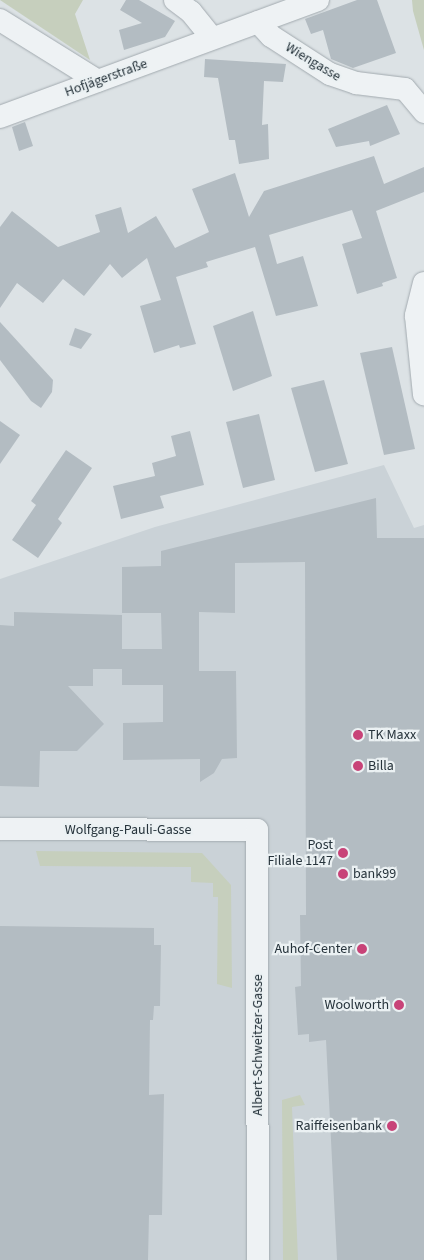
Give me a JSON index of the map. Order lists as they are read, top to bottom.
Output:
{
  "streets": {
    "street": [
      "Wiengasse",
      "Hofjägerstraße",
      "Wolfgang-Pauli-Gasse",
      "Albert-Schweitzer-Gasse"
    ]
  },
  "crossings": [
    ["Wiengasse", "Hofjägerstraße"],
    ["Wolfgang-Pauli-Gasse", "Albert-Schweitzer-Gasse"]
  ],
  "places": [
    "TK Maxx",
    "Billa",
    "Post Filiale 1147",
    "bank99",
    "Auhof-Center",
    "Woolworth",
    "Raiffeisenbank"
  ]
}
